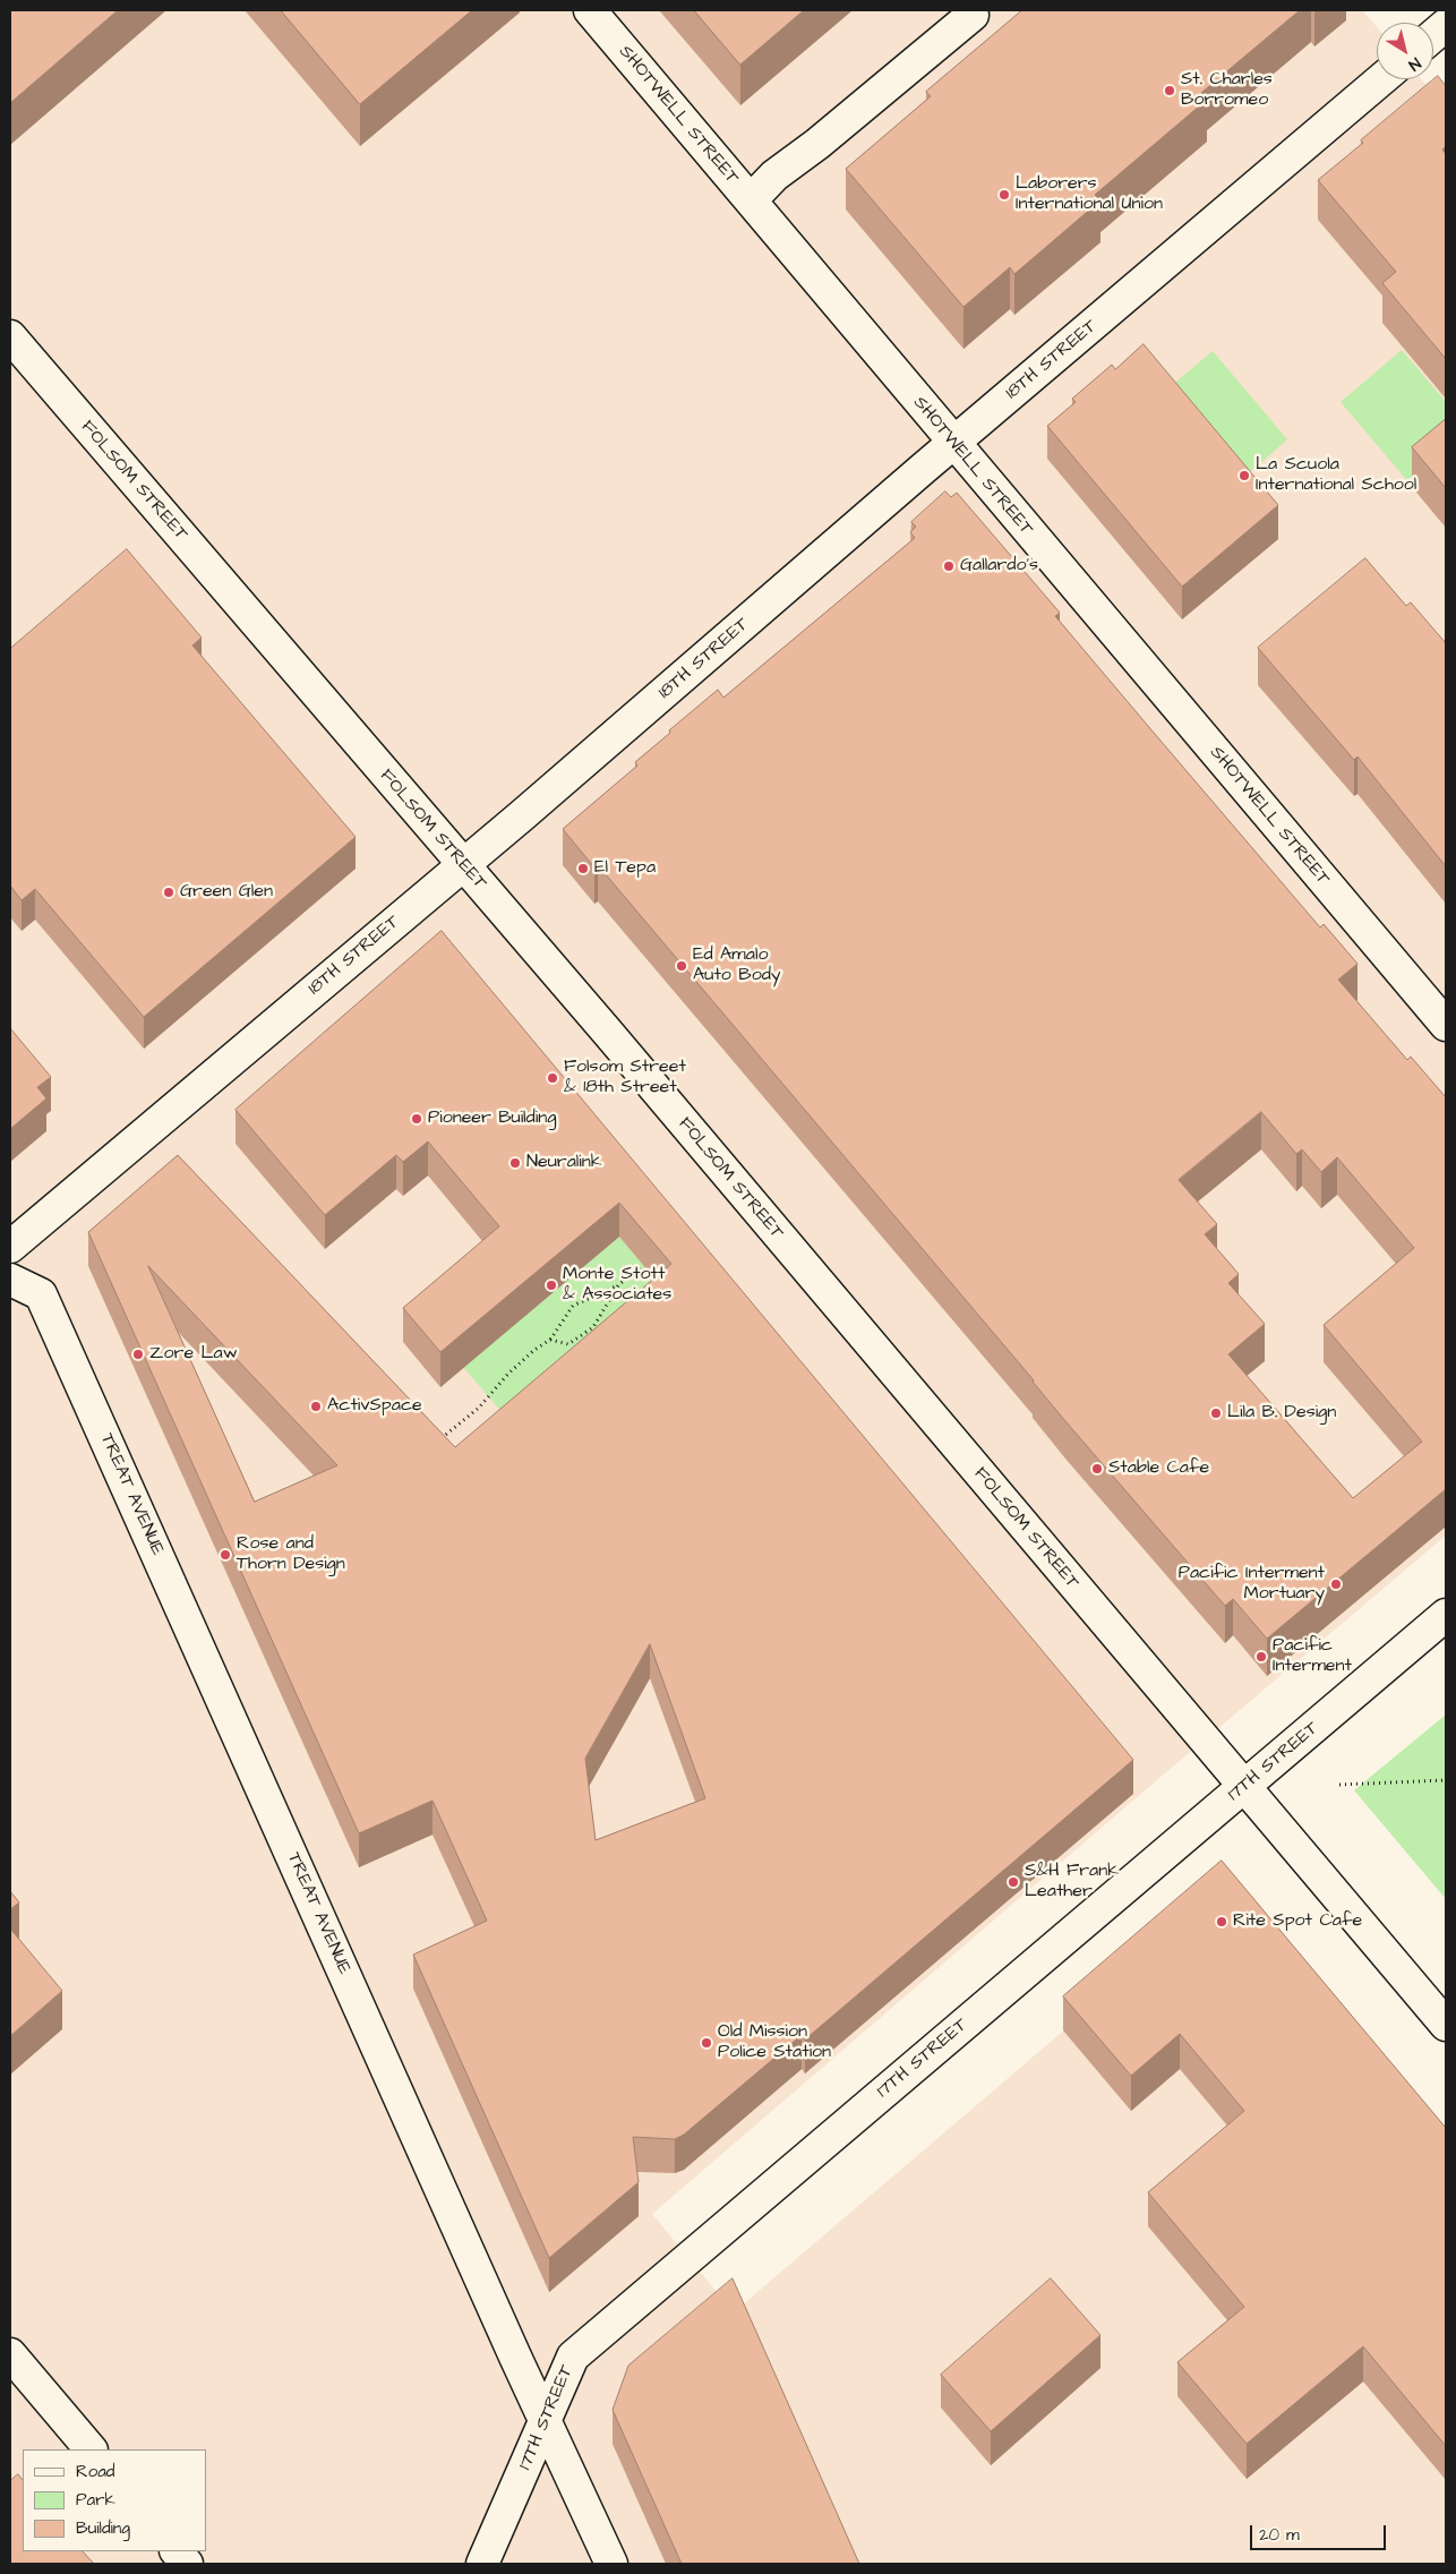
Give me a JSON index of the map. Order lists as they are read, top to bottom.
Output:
{
  "streets": {
    "street": [
      "SHOTWELL STREET",
      "18TH STREET",
      "FOLSOM STREET",
      "TREAT AVENUE",
      "17TH STREET"
    ]
  },
  "crossings": [
    ["SHOTWELL STREET", "18TH STREET"],
    ["18TH STREET", "FOLSOM STREET"],
    ["FOLSOM STREET", "17TH STREET"],
    ["TREAT AVENUE", "17TH STREET"]
  ],
  "places": [
    "St. Charles Borromeo",
    "Laborers International Union",
    "La Scuola International School",
    "Gallardo's",
    "El Tepa",
    "Green Glen",
    "Ed Amalo Auto Body",
    "Folsom Street & 18th Street",
    "Pioneer Building",
    "Neuralink",
    "Monte Stott & Associates",
    "Zore Law",
    "ActivSpace",
    "Lila B. Design",
    "Stable Cafe",
    "Rose and Thorn Design",
    "Pacific Interment Mortuary",
    "Pacific Interment",
    "S&H Frank Leather",
    "Rite Spot Cafe",
    "Old Mission Police Station"
  ],
  "legend": ["Road", "Park", "Building"],
  "scale_bar": "20 m",
  "north": "bottom right"
}
